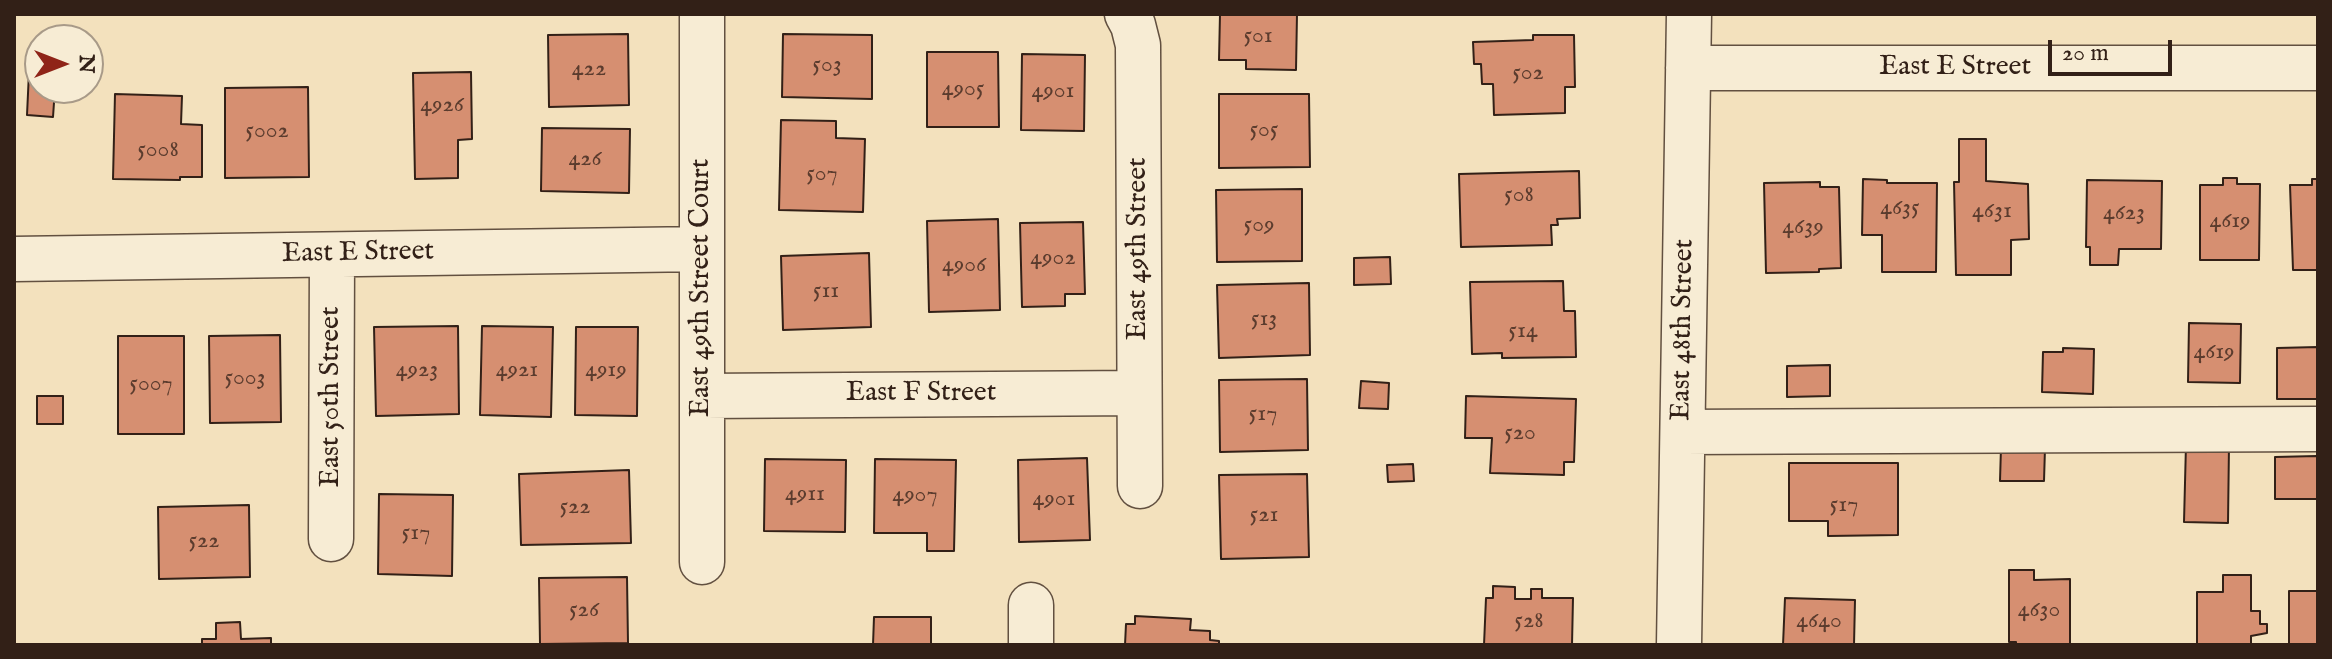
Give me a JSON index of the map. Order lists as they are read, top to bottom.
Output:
{
  "streets": {
    "street": [
      "East E Street",
      "East 49th Street",
      "East 49th Street Court",
      "East 48th Street",
      "East F Street",
      "East 50th Street"
    ]
  },
  "crossings": [
    ["East E Street", "East 49th Street Court"],
    ["East E Street", "East 48th Street"],
    ["East E Street", "East 50th Street"],
    ["East 49th Street", "East F Street"],
    ["East 49th Street Court", "East F Street"]
  ],
  "house_numbers": [
    "501",
    "503",
    "422",
    "502",
    "4905",
    "4901",
    "4926",
    "505",
    "5002",
    "5008",
    "426",
    "507",
    "508",
    "4635",
    "4631",
    "4623",
    "4619",
    "509",
    "4639",
    "4902",
    "4906",
    "511",
    "513",
    "514",
    "4619",
    "4923",
    "4921",
    "4919",
    "5003",
    "5007",
    "517",
    "520",
    "4911",
    "4907",
    "4901",
    "517",
    "522",
    "521",
    "517",
    "522",
    "526",
    "4630",
    "528",
    "4640"
  ],
  "scale_bar": "20 m",
  "north": "right"
}
